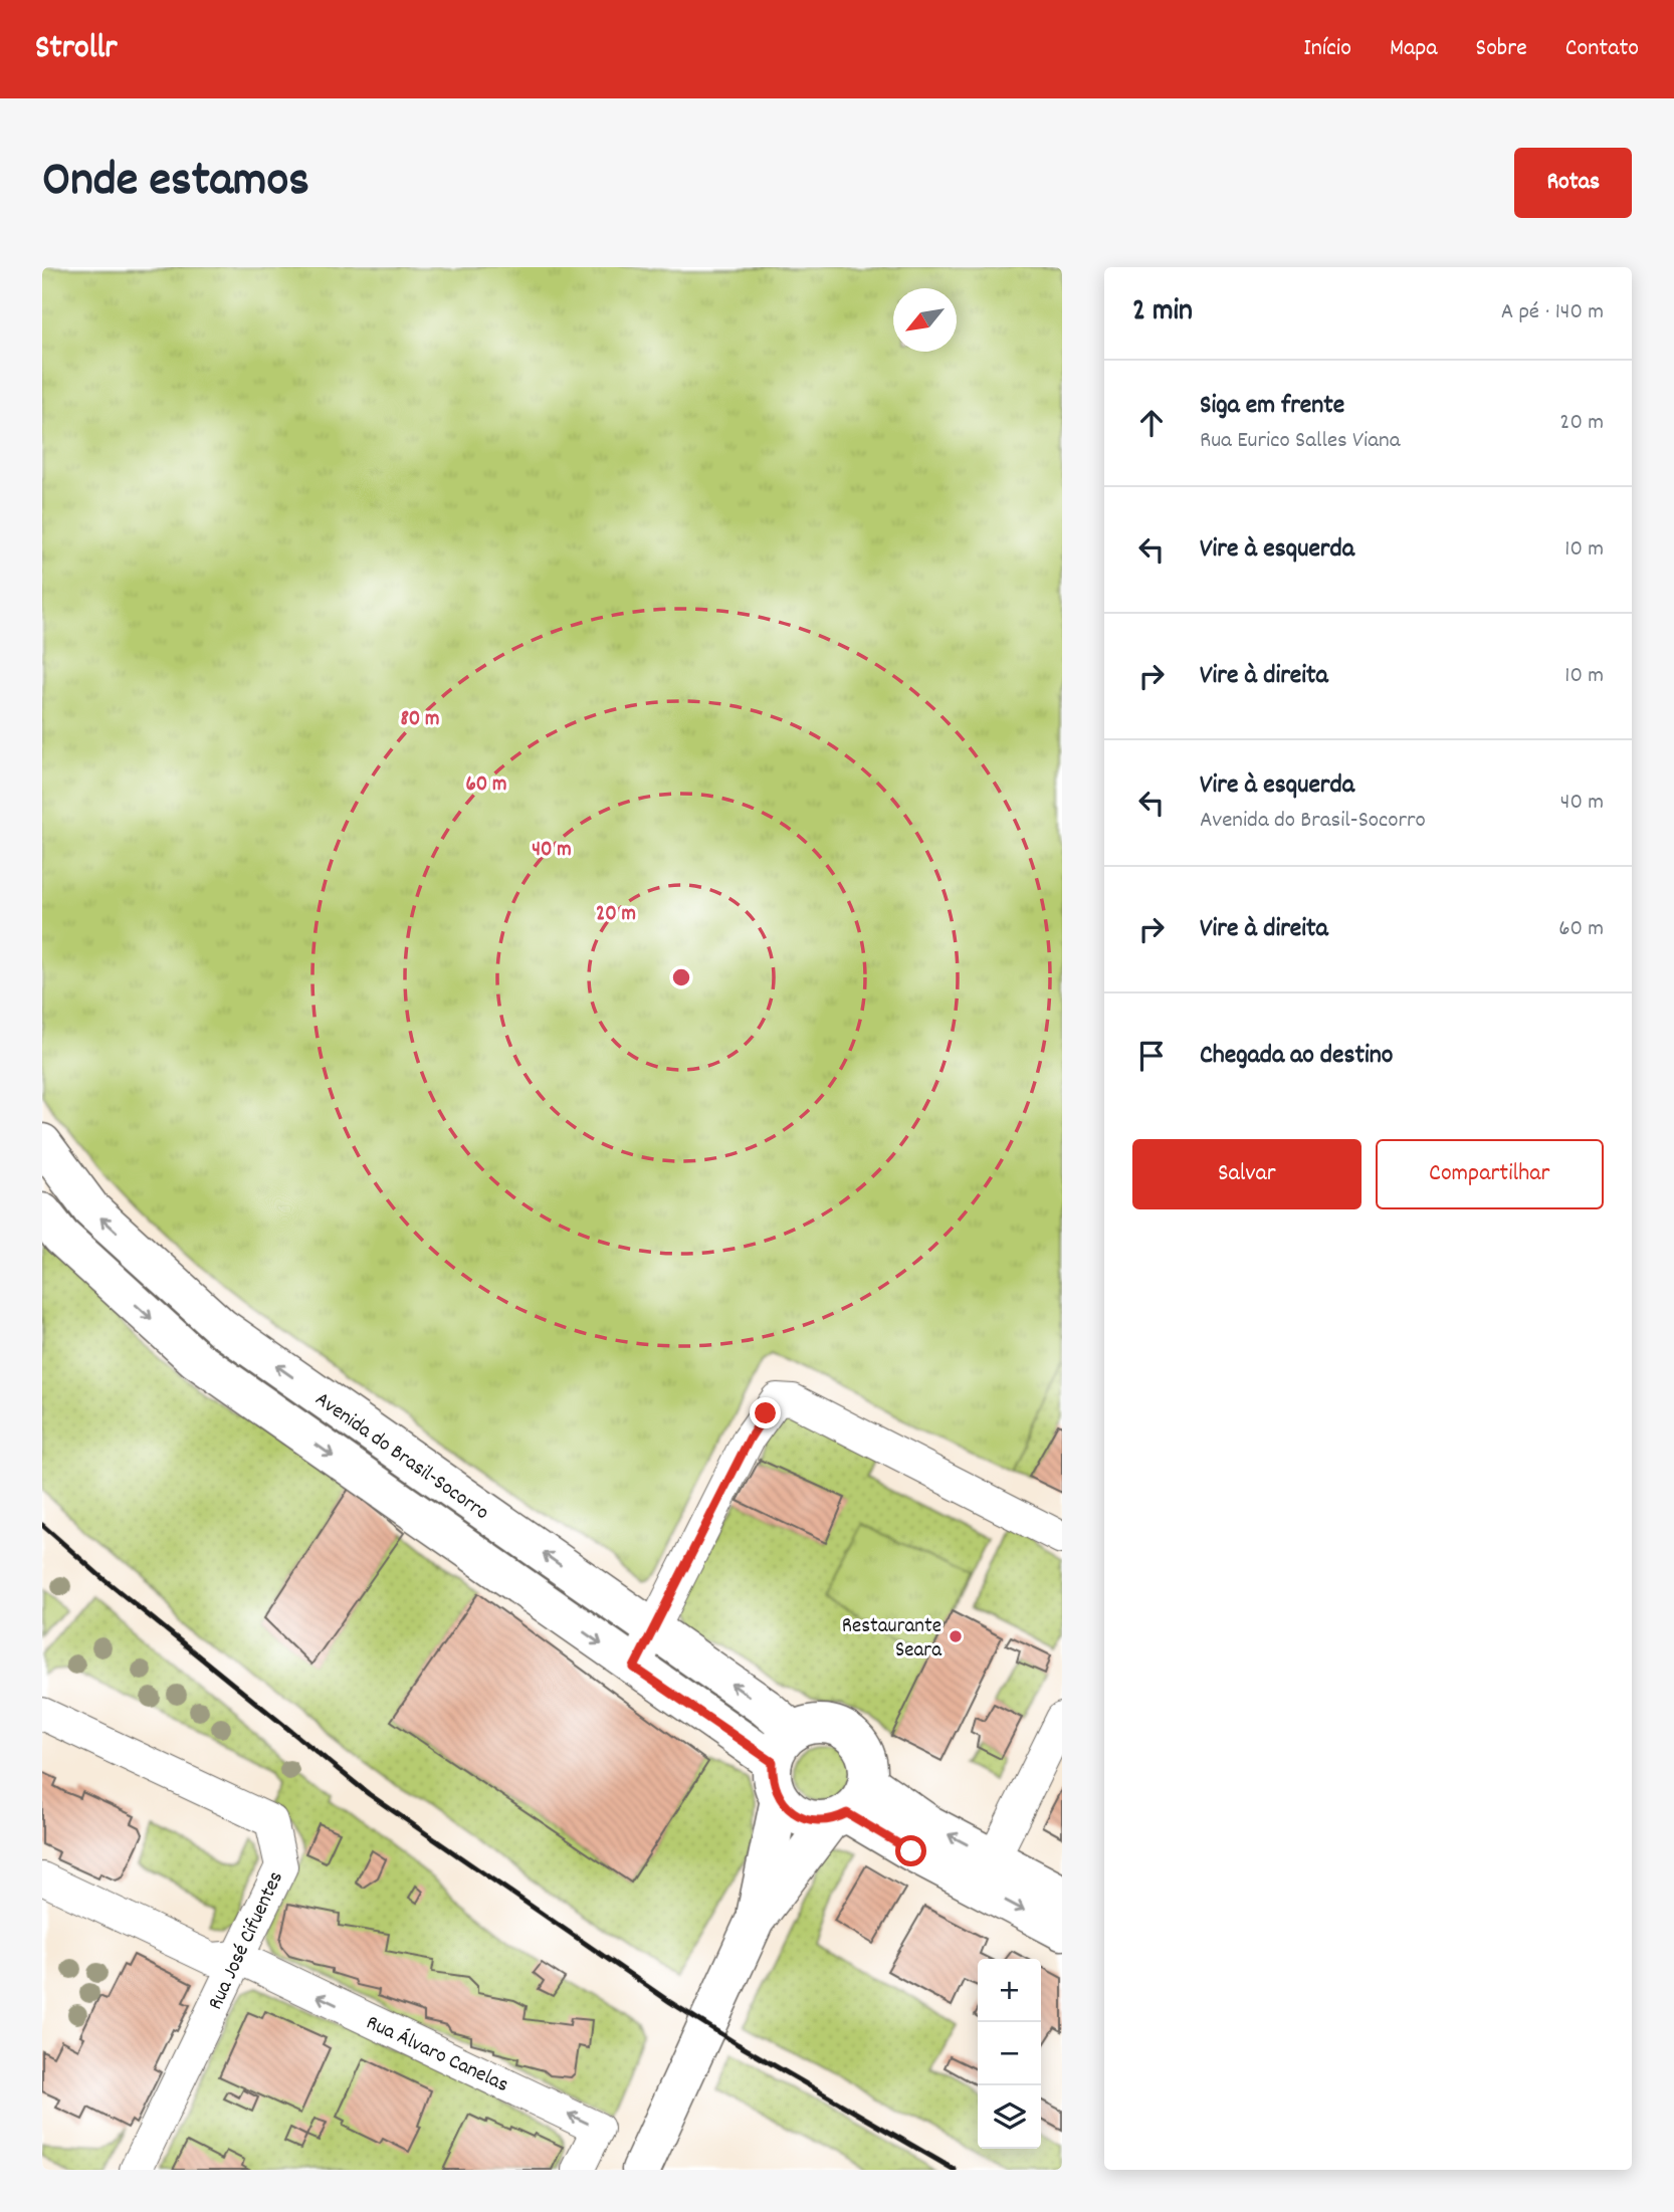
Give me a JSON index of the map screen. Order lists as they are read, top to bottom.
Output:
{
  "streets": {
    "main road": ["Avenida do Brasil-Socorro"],
    "street": ["Rua José Cifuentes", "Rua Álvaro Canelas"]
  },
  "crossings": [
    ["Rua José Cifuentes", "Rua Álvaro Canelas"]
  ],
  "one_way": ["Rua Álvaro Canelas"],
  "places": ["Restaurante Seara"],
  "north": "bottom left",
  "page": {
    "header": "Strollr",
    "nav": [
      "Início",
      "Mapa",
      "Sobre",
      "Contato"
    ],
    "title": "Onde estamos",
    "buttons": [
      "Rotas",
      ["Salvar", "Compartilhar"]
    ],
    "heading": ["2 min", "A pé · 140 m"],
    "list": [
      ["Siga em frente", "Rua Eurico Salles Viana", "20 m"],
      ["Vire à esquerda", "10 m"],
      ["Vire à direita", "10 m"],
      ["Vire à esquerda", "Avenida do Brasil-Socorro", "40 m"],
      ["Vire à direita", "60 m"],
      "Chegada ao destino"
    ],
    "map_buttons": ["+", "−"]
  },
  "rings": [
    "80 m",
    "60 m",
    "40 m",
    "20 m"
  ]
}
